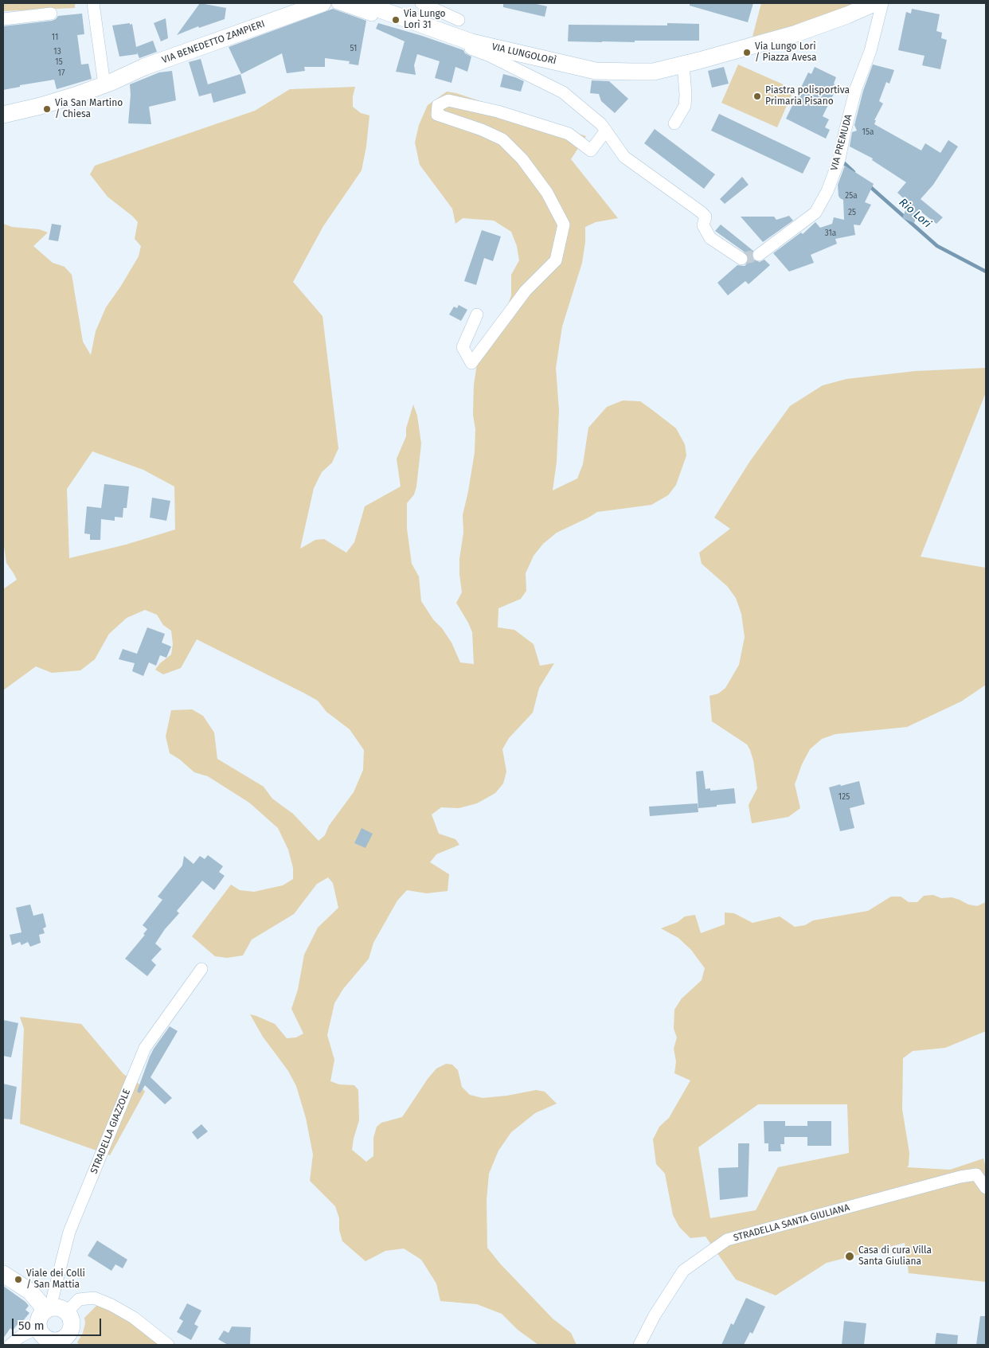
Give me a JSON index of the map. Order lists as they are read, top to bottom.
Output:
{
  "streets": {
    "street": [
      "VIA BENEDETTO ZAMPIERI",
      "VIA LUNGOLORÌ",
      "VIA PREMUDA",
      "STRADELLA GIAZZOLE",
      "STRADELLA SANTA GIULIANA"
    ]
  },
  "water": ["Rio Lori"],
  "places": [
    "Via Lungo Lorì 31",
    "Via Lungo Lorì / Piazza Avesa",
    "Piastra polisportiva Primaria Pisano",
    "Via San Martino / Chiesa",
    "Casa di cura Villa Santa Giuliana",
    "Viale dei Colli / San Mattia"
  ],
  "house_numbers": [
    "11",
    "51",
    "13",
    "15",
    "17",
    "15a",
    "25a",
    "25",
    "31a",
    "125"
  ],
  "scale_bar": "50 m"
}
